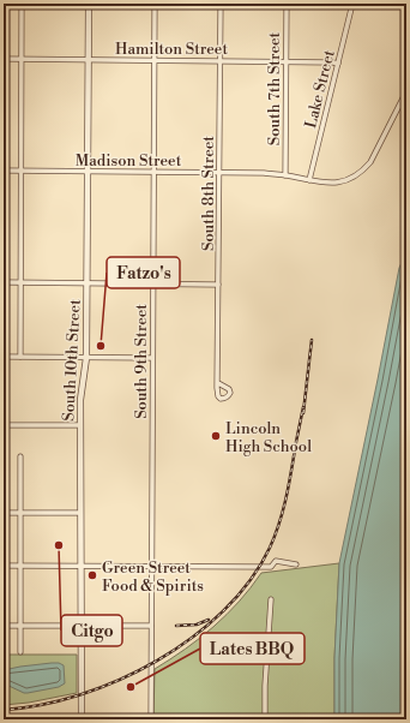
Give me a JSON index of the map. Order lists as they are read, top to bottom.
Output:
{
  "streets": {
    "street": [
      "Hamilton Street",
      "South 7th Street",
      "Lake Street",
      "Madison Street",
      "South 8th Street",
      "South 10th Street",
      "South 9th Street"
    ]
  },
  "crossings": [
    ["Hamilton Street", "South 7th Street"],
    ["Hamilton Street", "Lake Street"],
    ["Hamilton Street", "South 8th Street"],
    ["Hamilton Street", "South 10th Street"],
    ["Hamilton Street", "South 9th Street"],
    ["South 7th Street", "Madison Street"],
    ["Lake Street", "Madison Street"],
    ["Madison Street", "South 8th Street"],
    ["Madison Street", "South 10th Street"],
    ["Madison Street", "South 9th Street"]
  ],
  "places": [
    "Fatzo's",
    "Lincoln High School",
    "Citgo",
    "Green Street Food & Spirits",
    "Lates BBQ"
  ]
}
